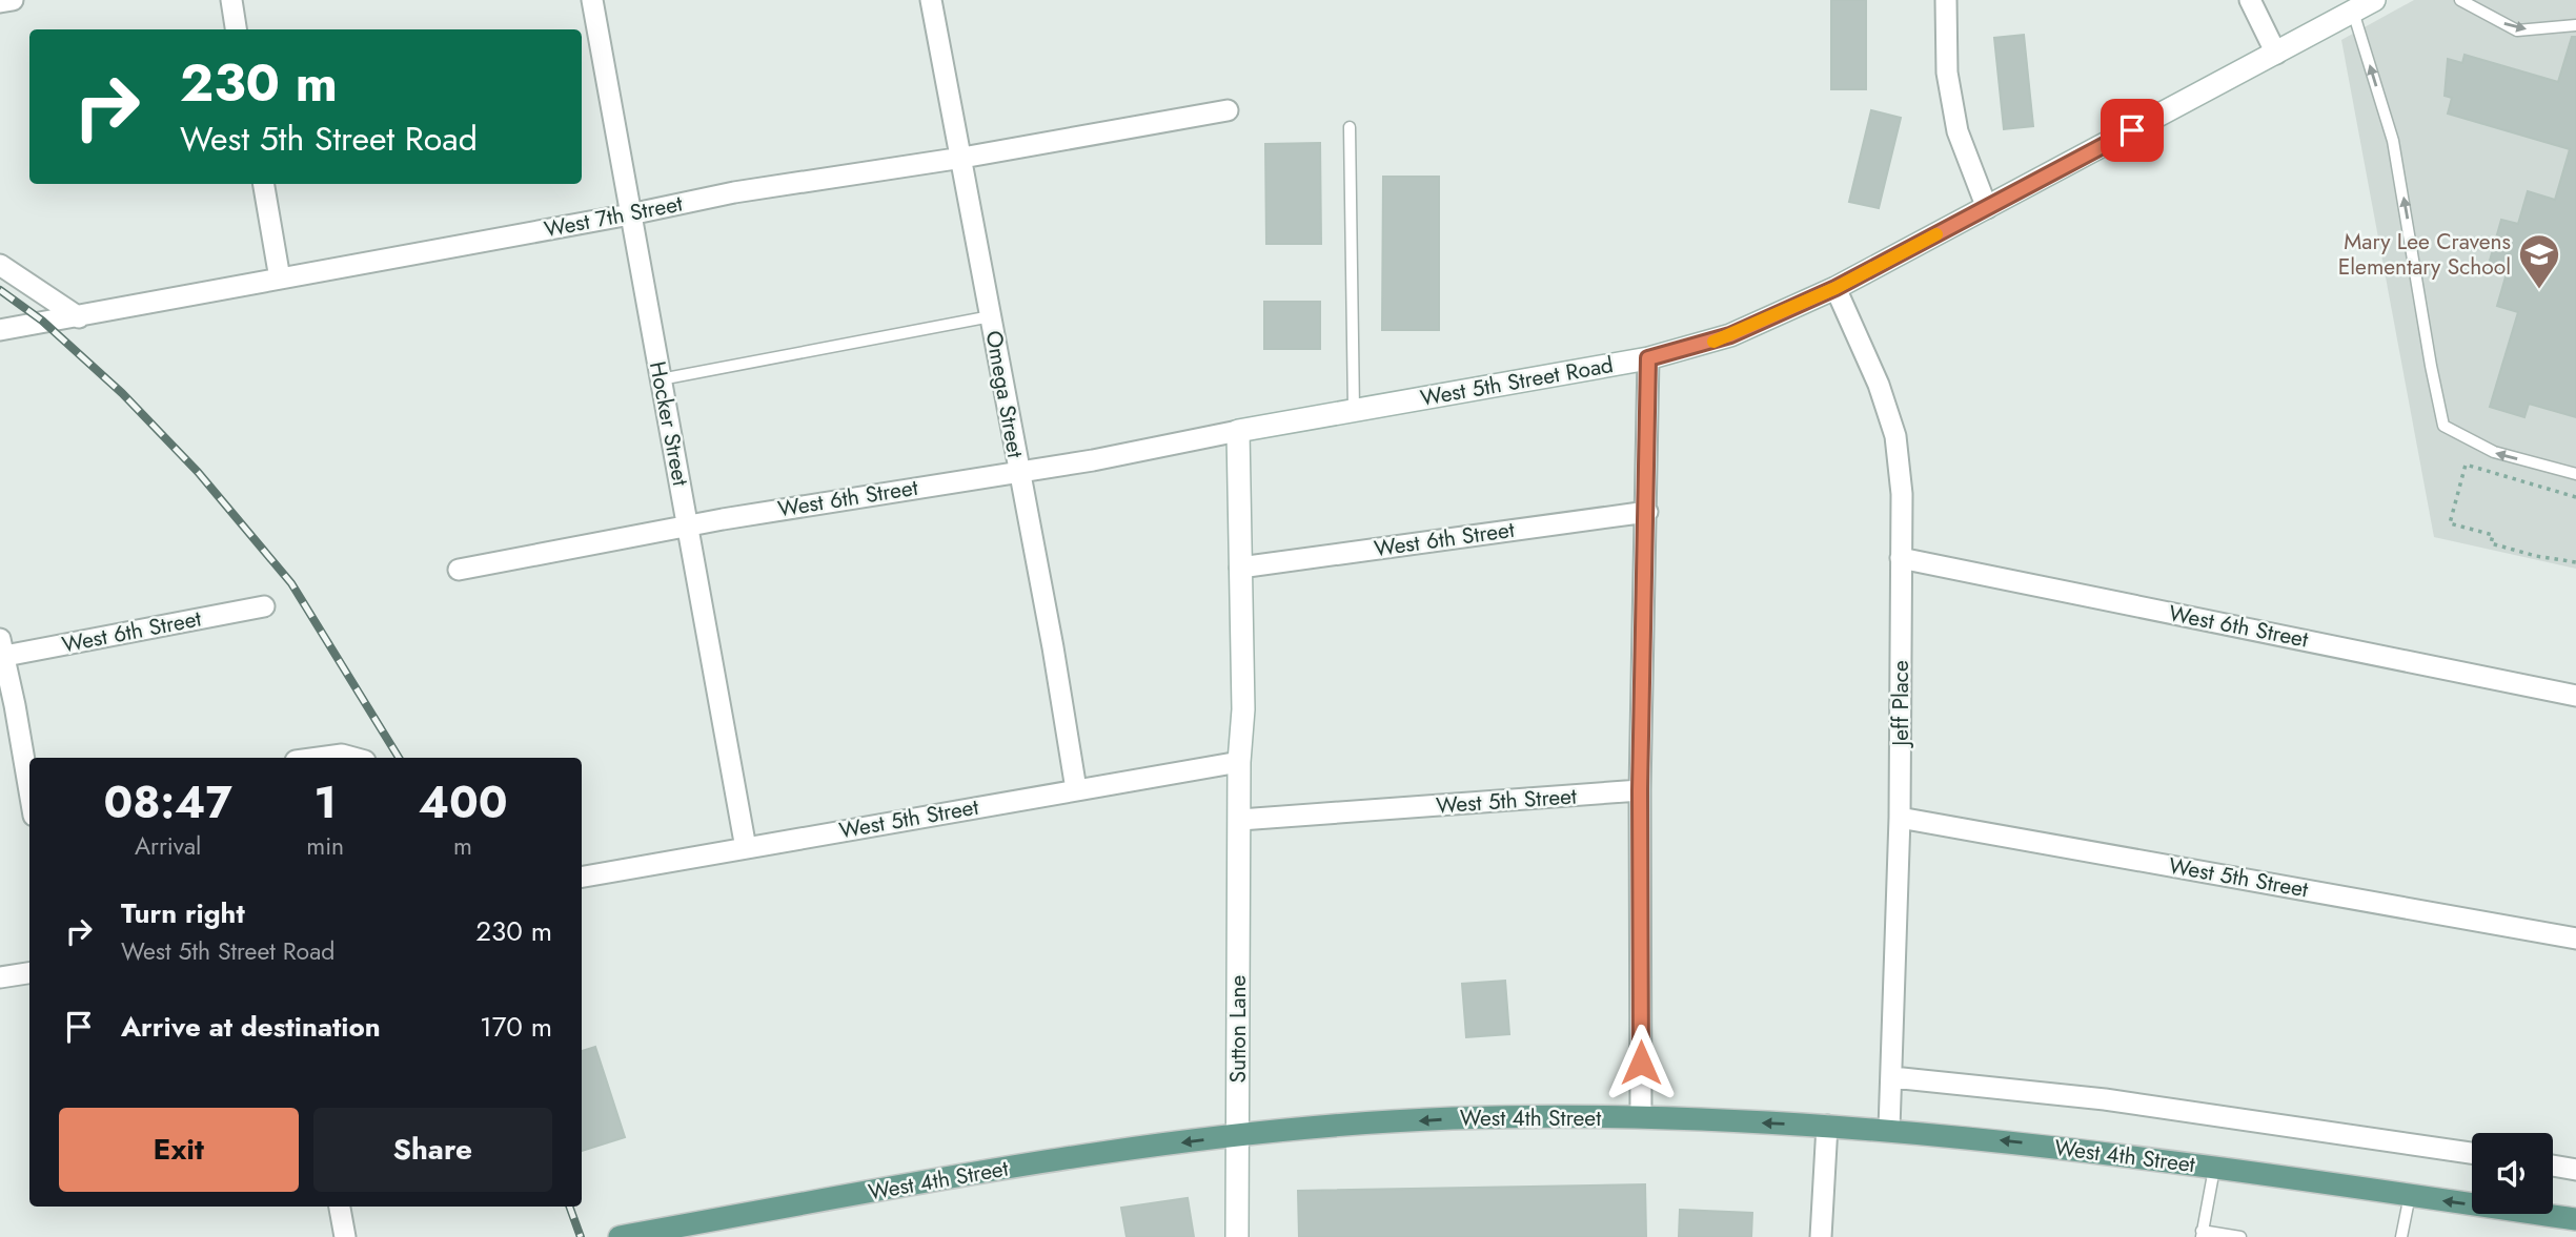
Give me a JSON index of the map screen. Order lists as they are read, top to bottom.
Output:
{
  "streets": {
    "main road": ["West 4th Street"],
    "street": [
      "West 7th Street",
      "West 5th Street Road",
      "Omega Street",
      "Hocker Street",
      "West 6th Street",
      "Jeff Place",
      "West 5th Street",
      "Sutton Lane"
    ]
  },
  "crossings": [
    ["West 7th Street", "Omega Street"],
    ["West 7th Street", "Hocker Street"],
    ["West 5th Street Road", "West 6th Street"],
    ["West 5th Street Road", "Jeff Place"],
    ["Omega Street", "West 6th Street"],
    ["Omega Street", "West 5th Street"],
    ["Hocker Street", "West 6th Street"],
    ["Hocker Street", "West 5th Street"],
    ["West 6th Street", "Jeff Place"],
    ["Jeff Place", "West 5th Street"],
    ["Jeff Place", "West 4th Street"],
    ["West 5th Street", "Sutton Lane"],
    ["Sutton Lane", "West 4th Street"]
  ],
  "one_way": ["West 4th Street"],
  "places": {
    "school or university": ["Mary Lee Cravens Elementary School"]
  },
  "page": {
    "turn": ["230 m", "West 5th Street Road"],
    "eta": [
      "08:47",
      "Arrival",
      "1",
      "min",
      "400",
      "m"
    ],
    "list": [
      {
        "name": "Turn right",
        "note": "West 5th Street Road",
        "value": "230 m"
      },
      {
        "name": "Arrive at destination",
        "value": "170 m"
      }
    ],
    "buttons": ["Exit", "Share"]
  }
}
